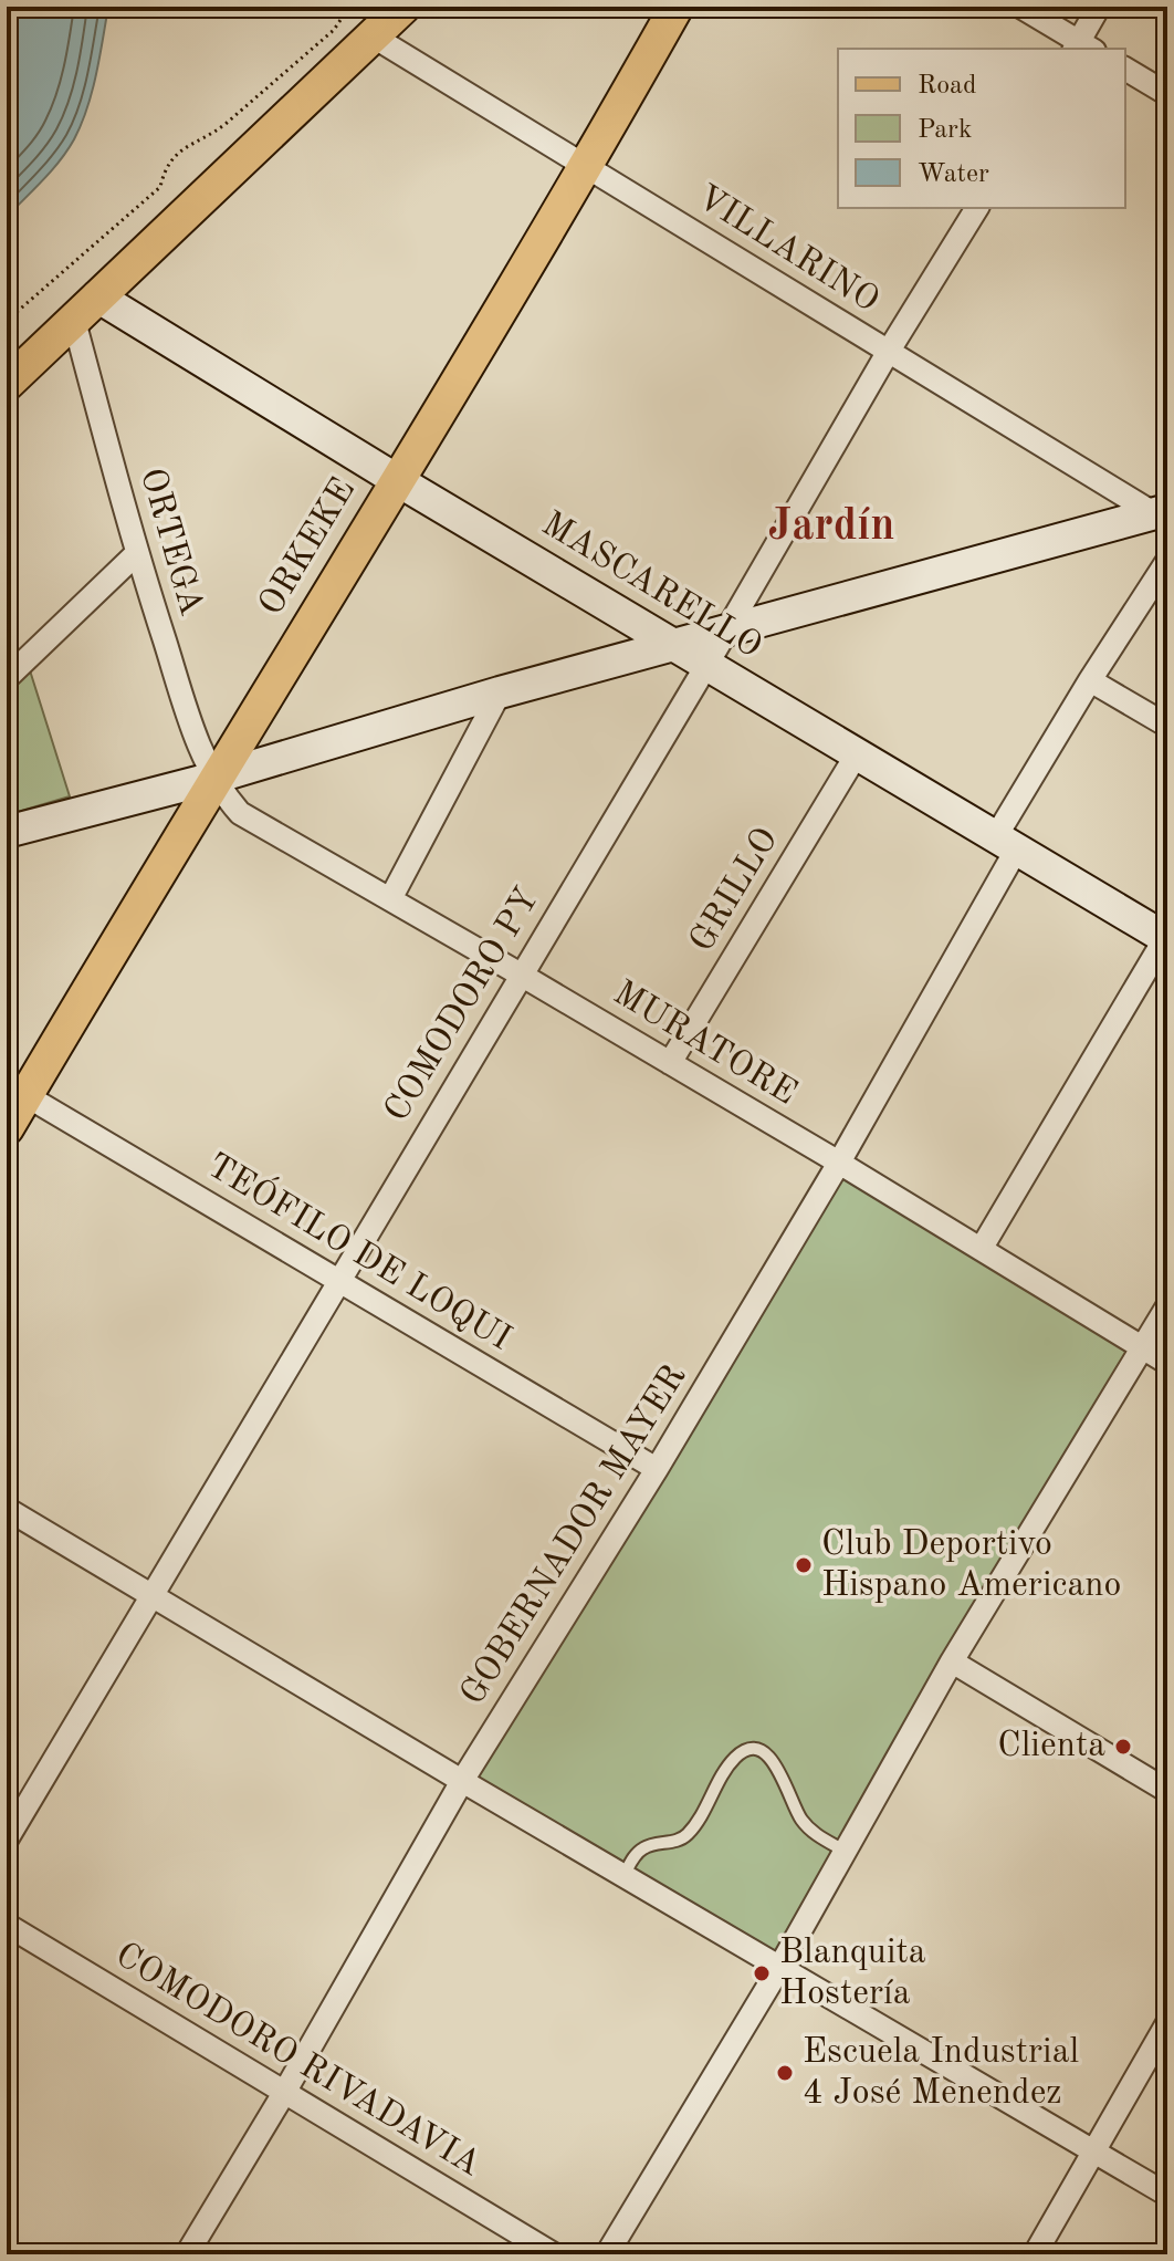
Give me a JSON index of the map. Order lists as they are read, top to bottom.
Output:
{
  "streets": {
    "main road": ["ORKEKE", "MASCARELLO"],
    "street": [
      "VILLARINO",
      "ORTEGA",
      "GRILLO",
      "COMODORO PY",
      "MURATORE",
      "TEÓFILO DE LOQUI",
      "GOBERNADOR MAYER",
      "COMODORO RIVADAVIA"
    ]
  },
  "crossings": [
    ["VILLARINO", "ORKEKE"],
    ["VILLARINO", "COMODORO PY"],
    ["ORTEGA", "ORKEKE"],
    ["ORTEGA", "MASCARELLO"],
    ["ORTEGA", "MURATORE"],
    ["ORKEKE", "MASCARELLO"],
    ["ORKEKE", "MURATORE"],
    ["ORKEKE", "TEÓFILO DE LOQUI"],
    ["MASCARELLO", "GRILLO"],
    ["MASCARELLO", "COMODORO PY"],
    ["MASCARELLO", "GOBERNADOR MAYER"],
    ["GRILLO", "MURATORE"],
    ["COMODORO PY", "MURATORE"],
    ["COMODORO PY", "TEÓFILO DE LOQUI"],
    ["MURATORE", "GOBERNADOR MAYER"],
    ["TEÓFILO DE LOQUI", "GOBERNADOR MAYER"],
    ["GOBERNADOR MAYER", "COMODORO RIVADAVIA"]
  ],
  "districts": ["Jardín"],
  "places": [
    "Club Deportivo Hispano Americano",
    "Clienta",
    "Blanquita Hostería",
    "Escuela Industrial 4 José Menendez"
  ],
  "legend": ["Road", "Park", "Water"]
}
